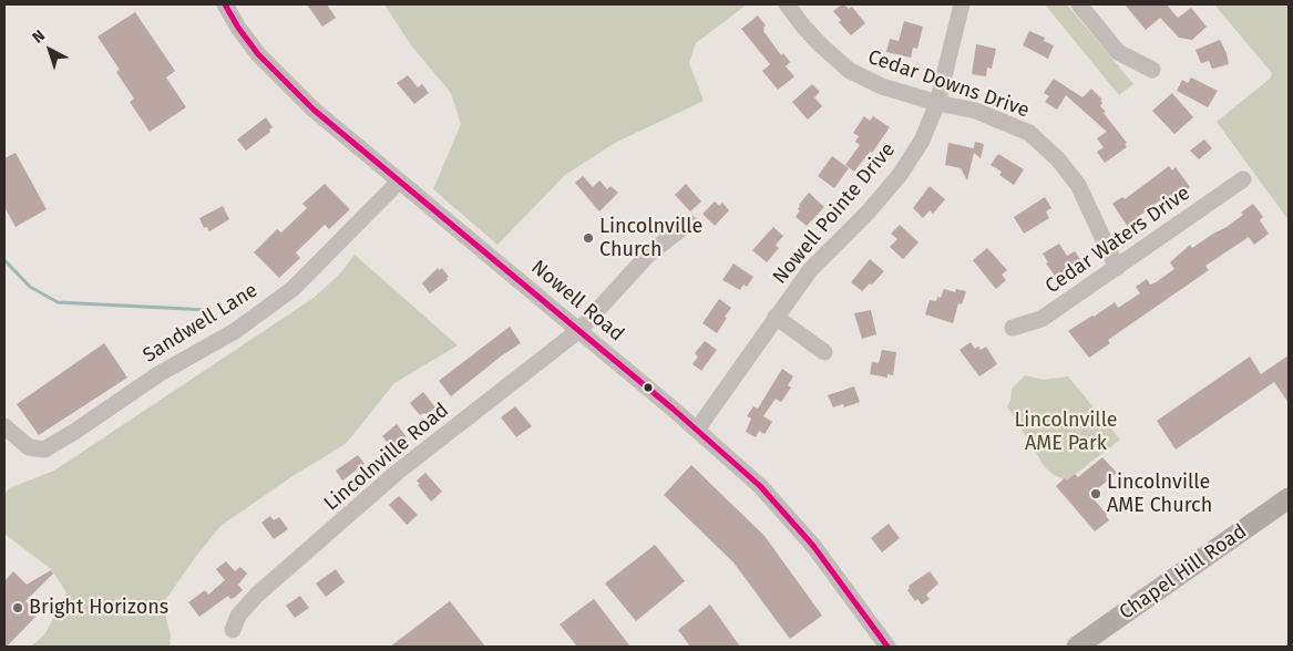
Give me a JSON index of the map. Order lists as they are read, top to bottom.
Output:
{
  "streets": {
    "main road": ["Chapel Hill Road"],
    "street": [
      "Cedar Downs Drive",
      "Nowell Pointe Drive",
      "Cedar Waters Drive",
      "Nowell Road",
      "Sandwell Lane",
      "Lincolnville Road"
    ]
  },
  "crossings": [
    ["Cedar Downs Drive", "Nowell Pointe Drive"],
    ["Cedar Downs Drive", "Cedar Waters Drive"],
    ["Nowell Pointe Drive", "Nowell Road"],
    ["Nowell Road", "Sandwell Lane"],
    ["Nowell Road", "Lincolnville Road"]
  ],
  "parks": ["Lincolnville AME Park"],
  "places": ["Lincolnville Church", "Lincolnville AME Church", "Bright Horizons"],
  "north": "top left"
}
